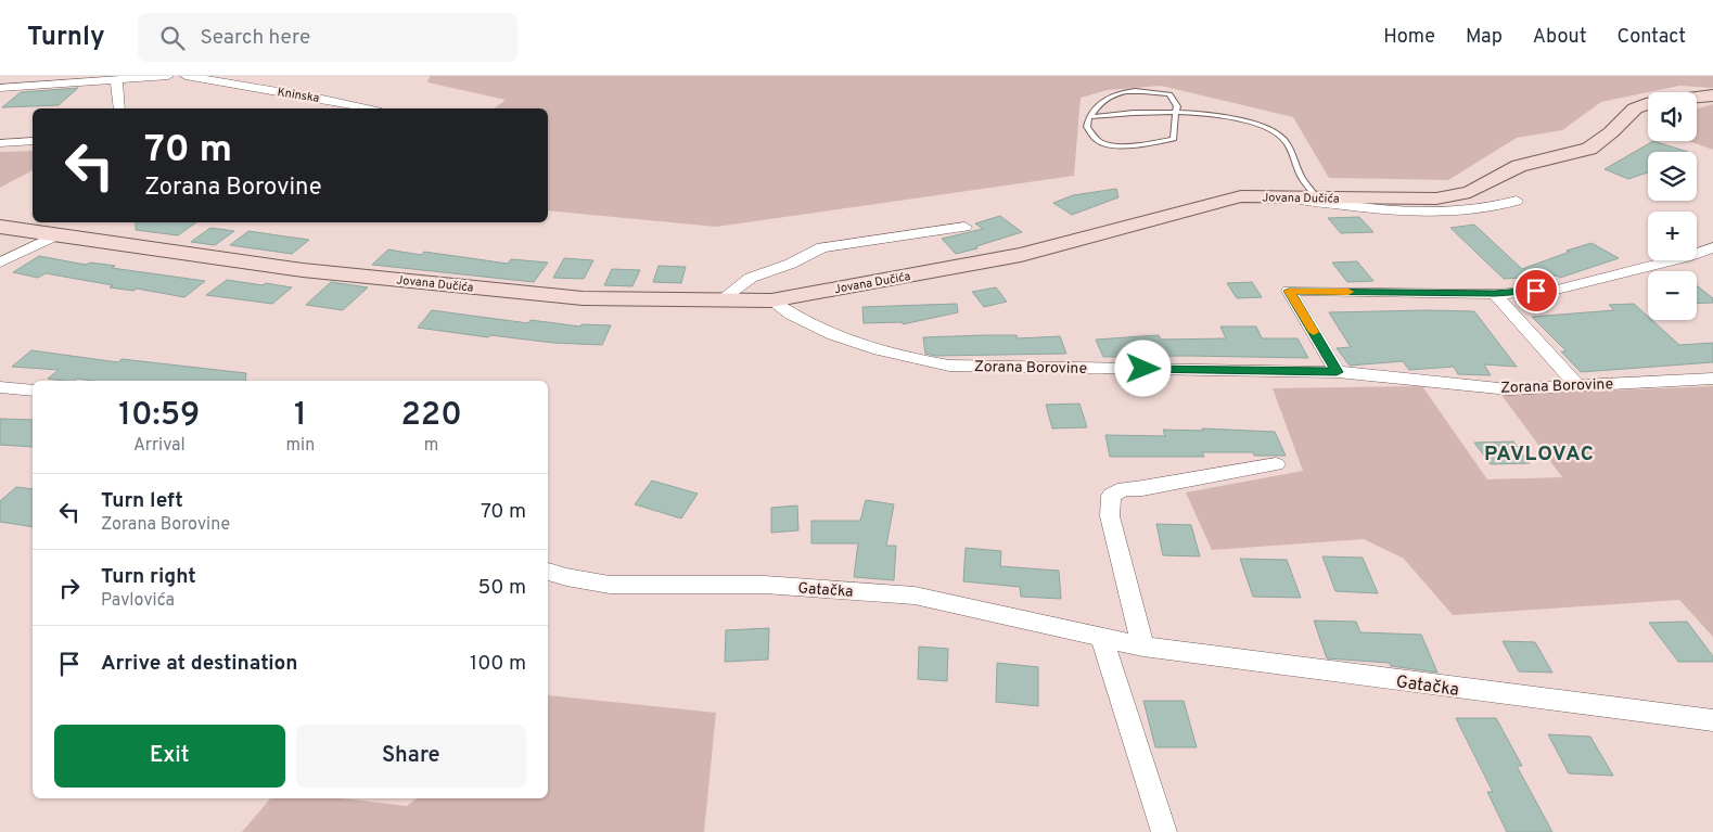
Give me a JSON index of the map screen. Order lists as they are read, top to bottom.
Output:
{
  "streets": {
    "main road": ["Jovana Dučića"],
    "street": ["Kninska", "Zorana Borovine", "Gatačka"]
  },
  "crossings": [
    ["Jovana Dučića", "Zorana Borovine"]
  ],
  "districts": ["PAVLOVAC"],
  "page": {
    "header": "Turnly",
    "search": "Search here",
    "nav": [
      "Home",
      "Map",
      "About",
      "Contact"
    ],
    "map_buttons": ["+", "−"],
    "turn": ["70 m", "Zorana Borovine"],
    "eta": [
      "10:59",
      "Arrival",
      "1",
      "min",
      "220",
      "m"
    ],
    "list": [
      {
        "name": "Turn left",
        "note": "Zorana Borovine",
        "value": "70 m"
      },
      {
        "name": "Turn right",
        "note": "Pavlovića",
        "value": "50 m"
      },
      {
        "name": "Arrive at destination",
        "value": "100 m"
      }
    ],
    "buttons": ["Exit", "Share"]
  }
}
